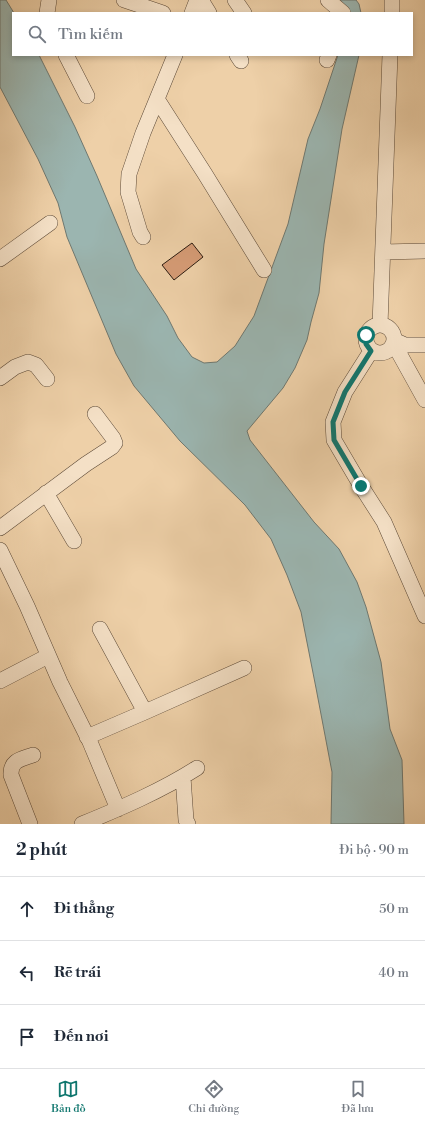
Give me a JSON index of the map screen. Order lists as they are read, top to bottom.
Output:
{
  "page": {
    "search": "Tìm kiếm",
    "heading": ["2 phút", "Đi bộ · 90 m"],
    "list": [
      ["Đi thẳng", "50 m"],
      ["Rẽ trái", "40 m"],
      "Đến nơi"
    ],
    "nav": ["Bản đồ", "Chỉ đường", "Đã lưu"]
  }
}
